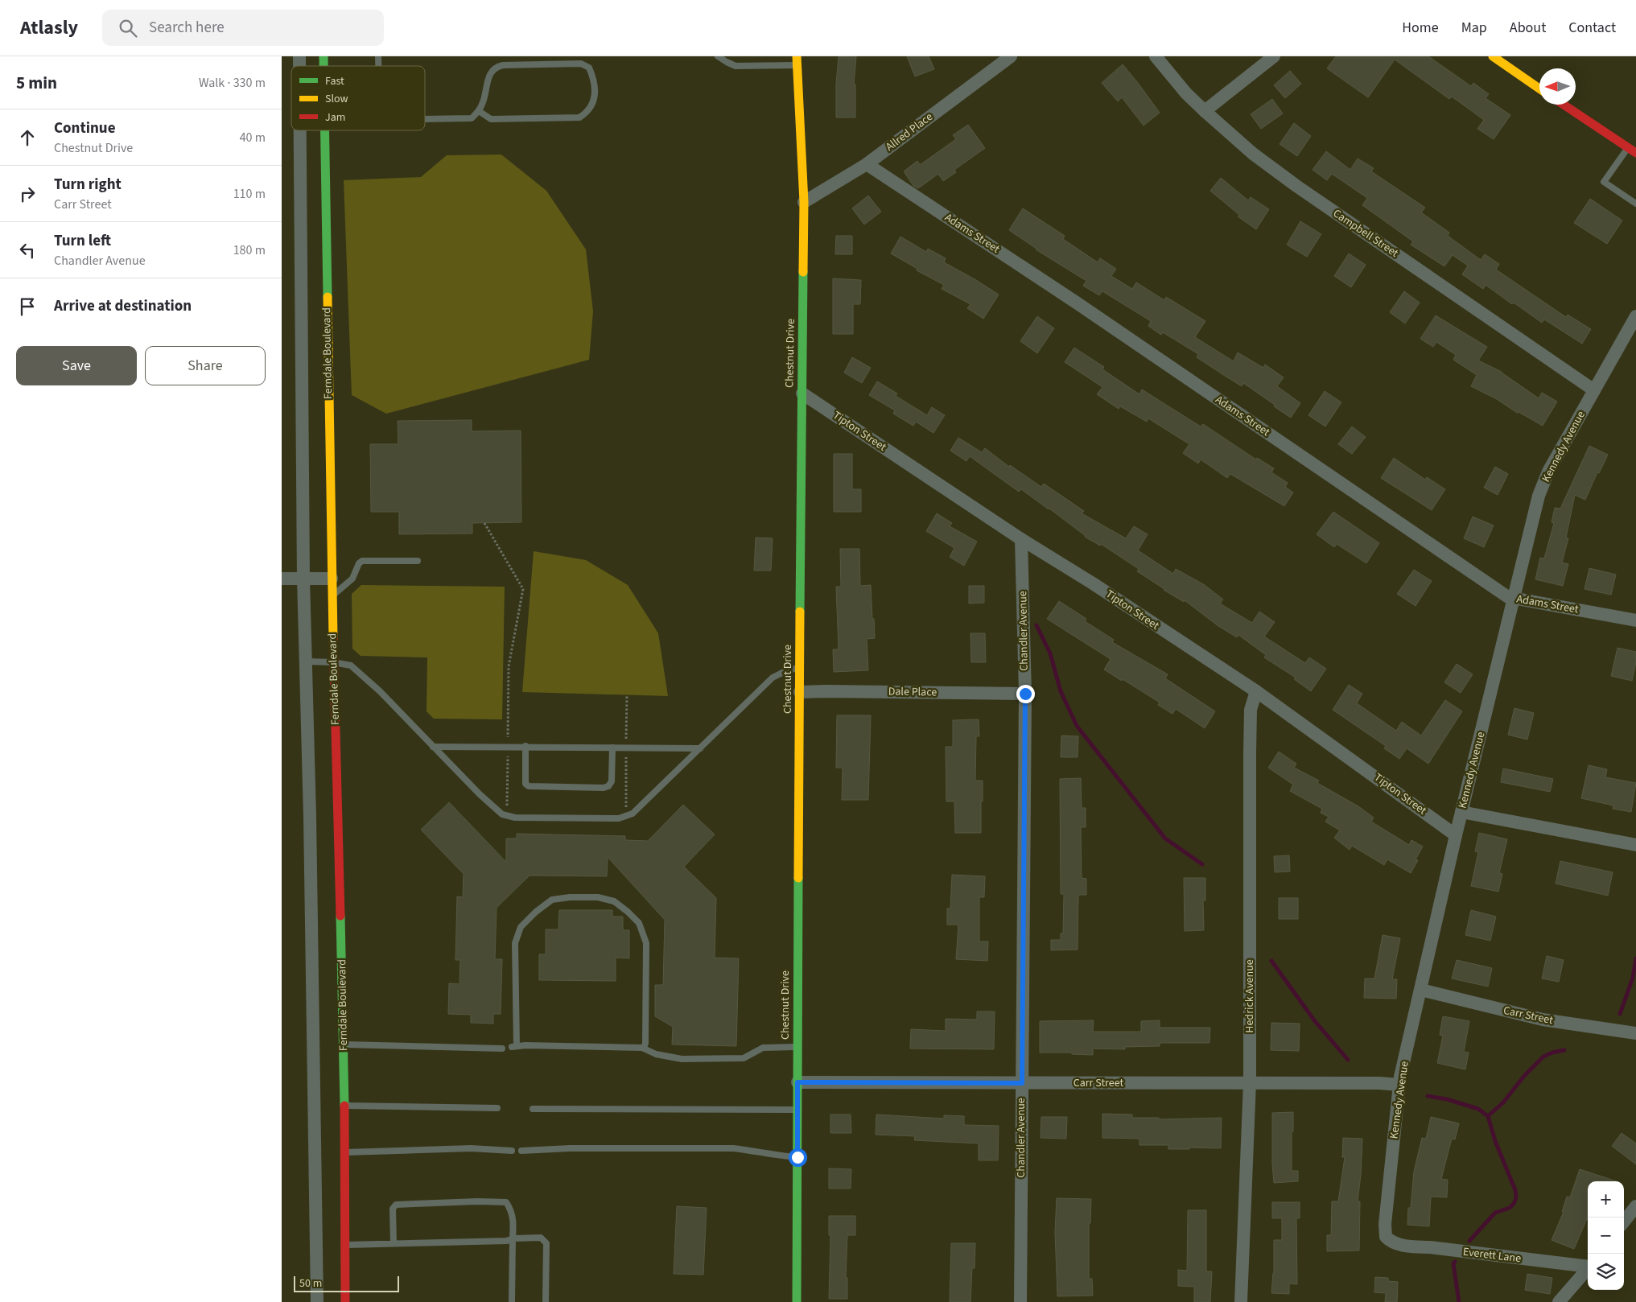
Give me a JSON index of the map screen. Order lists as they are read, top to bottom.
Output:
{
  "streets": {
    "street": [
      "Allred Place",
      "Adams Street",
      "Campbell Street",
      "Ferndale Boulevard",
      "Chestnut Drive",
      "Tipton Street",
      "Kennedy Avenue",
      "Chandler Avenue",
      "Dale Place",
      "Hedrick Avenue",
      "Carr Street",
      "Everett Lane"
    ]
  },
  "crossings": [
    ["Allred Place", "Adams Street"],
    ["Allred Place", "Chestnut Drive"],
    ["Adams Street", "Kennedy Avenue"],
    ["Campbell Street", "Kennedy Avenue"],
    ["Chestnut Drive", "Tipton Street"],
    ["Chestnut Drive", "Dale Place"],
    ["Chestnut Drive", "Carr Street"],
    ["Tipton Street", "Kennedy Avenue"],
    ["Tipton Street", "Chandler Avenue"],
    ["Tipton Street", "Hedrick Avenue"],
    ["Kennedy Avenue", "Carr Street"],
    ["Kennedy Avenue", "Everett Lane"],
    ["Chandler Avenue", "Dale Place"],
    ["Chandler Avenue", "Carr Street"],
    ["Hedrick Avenue", "Carr Street"]
  ],
  "legend": ["Fast", "Slow", "Jam"],
  "scale_bar": "50 m",
  "north": "left",
  "page": {
    "header": "Atlasly",
    "search": "Search here",
    "nav": [
      "Home",
      "Map",
      "About",
      "Contact"
    ],
    "heading": ["5 min", "Walk · 330 m"],
    "list": [
      ["Continue", "Chestnut Drive", "40 m"],
      ["Turn right", "Carr Street", "110 m"],
      ["Turn left", "Chandler Avenue", "180 m"],
      "Arrive at destination"
    ],
    "buttons": ["Save", "Share"],
    "map_buttons": ["+", "−"],
    "scale": "50 m"
  }
}
